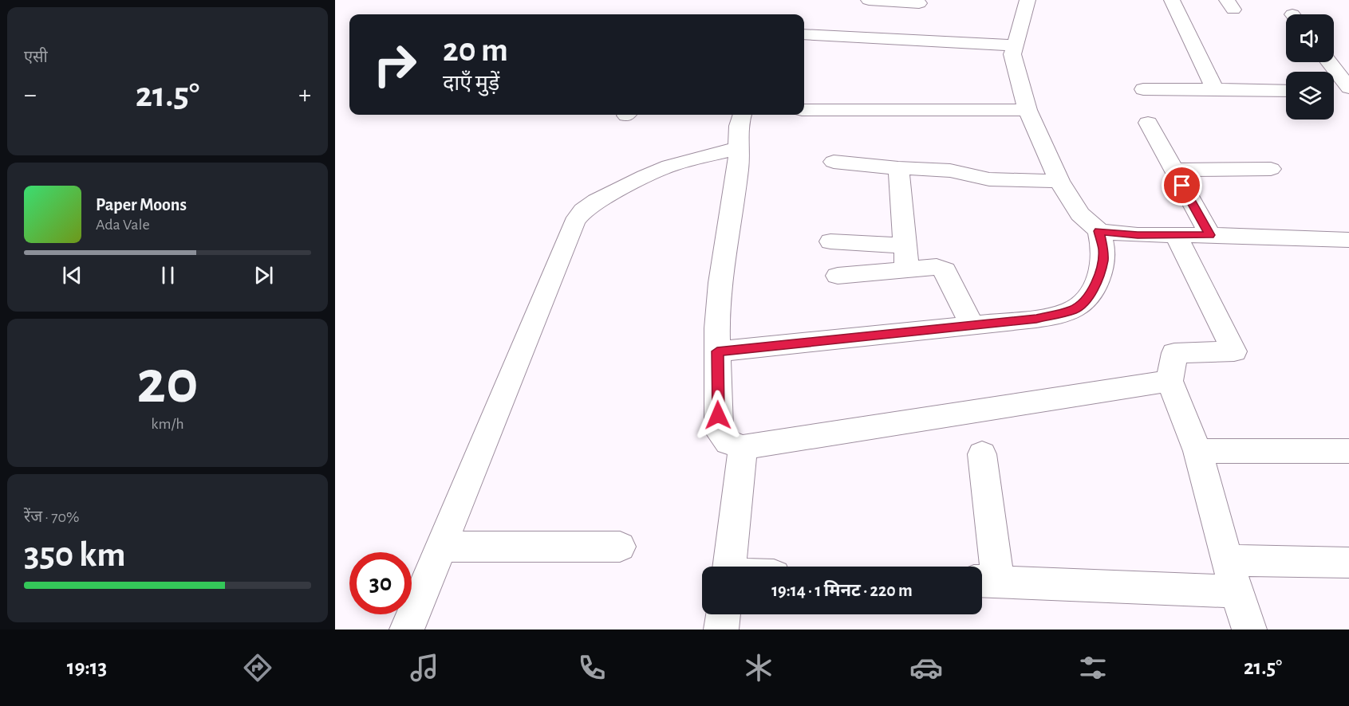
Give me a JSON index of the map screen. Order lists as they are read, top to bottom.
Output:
{
  "page": {
    "tile": [
      "एसी",
      ["20", "km/h"],
      ["रेंज · 70%", "350 km"]
    ],
    "turn": ["20 m", "दाएँ मुड़ें"],
    "heat": ["−", "21.5°", "+"],
    "song": ["Paper Moons", "Ada Vale"],
    "limit": "30",
    "trip": "19:14 · 1 मिनट · 220 m",
    "tabs": ["19:13", "21.5°"]
  }
}
